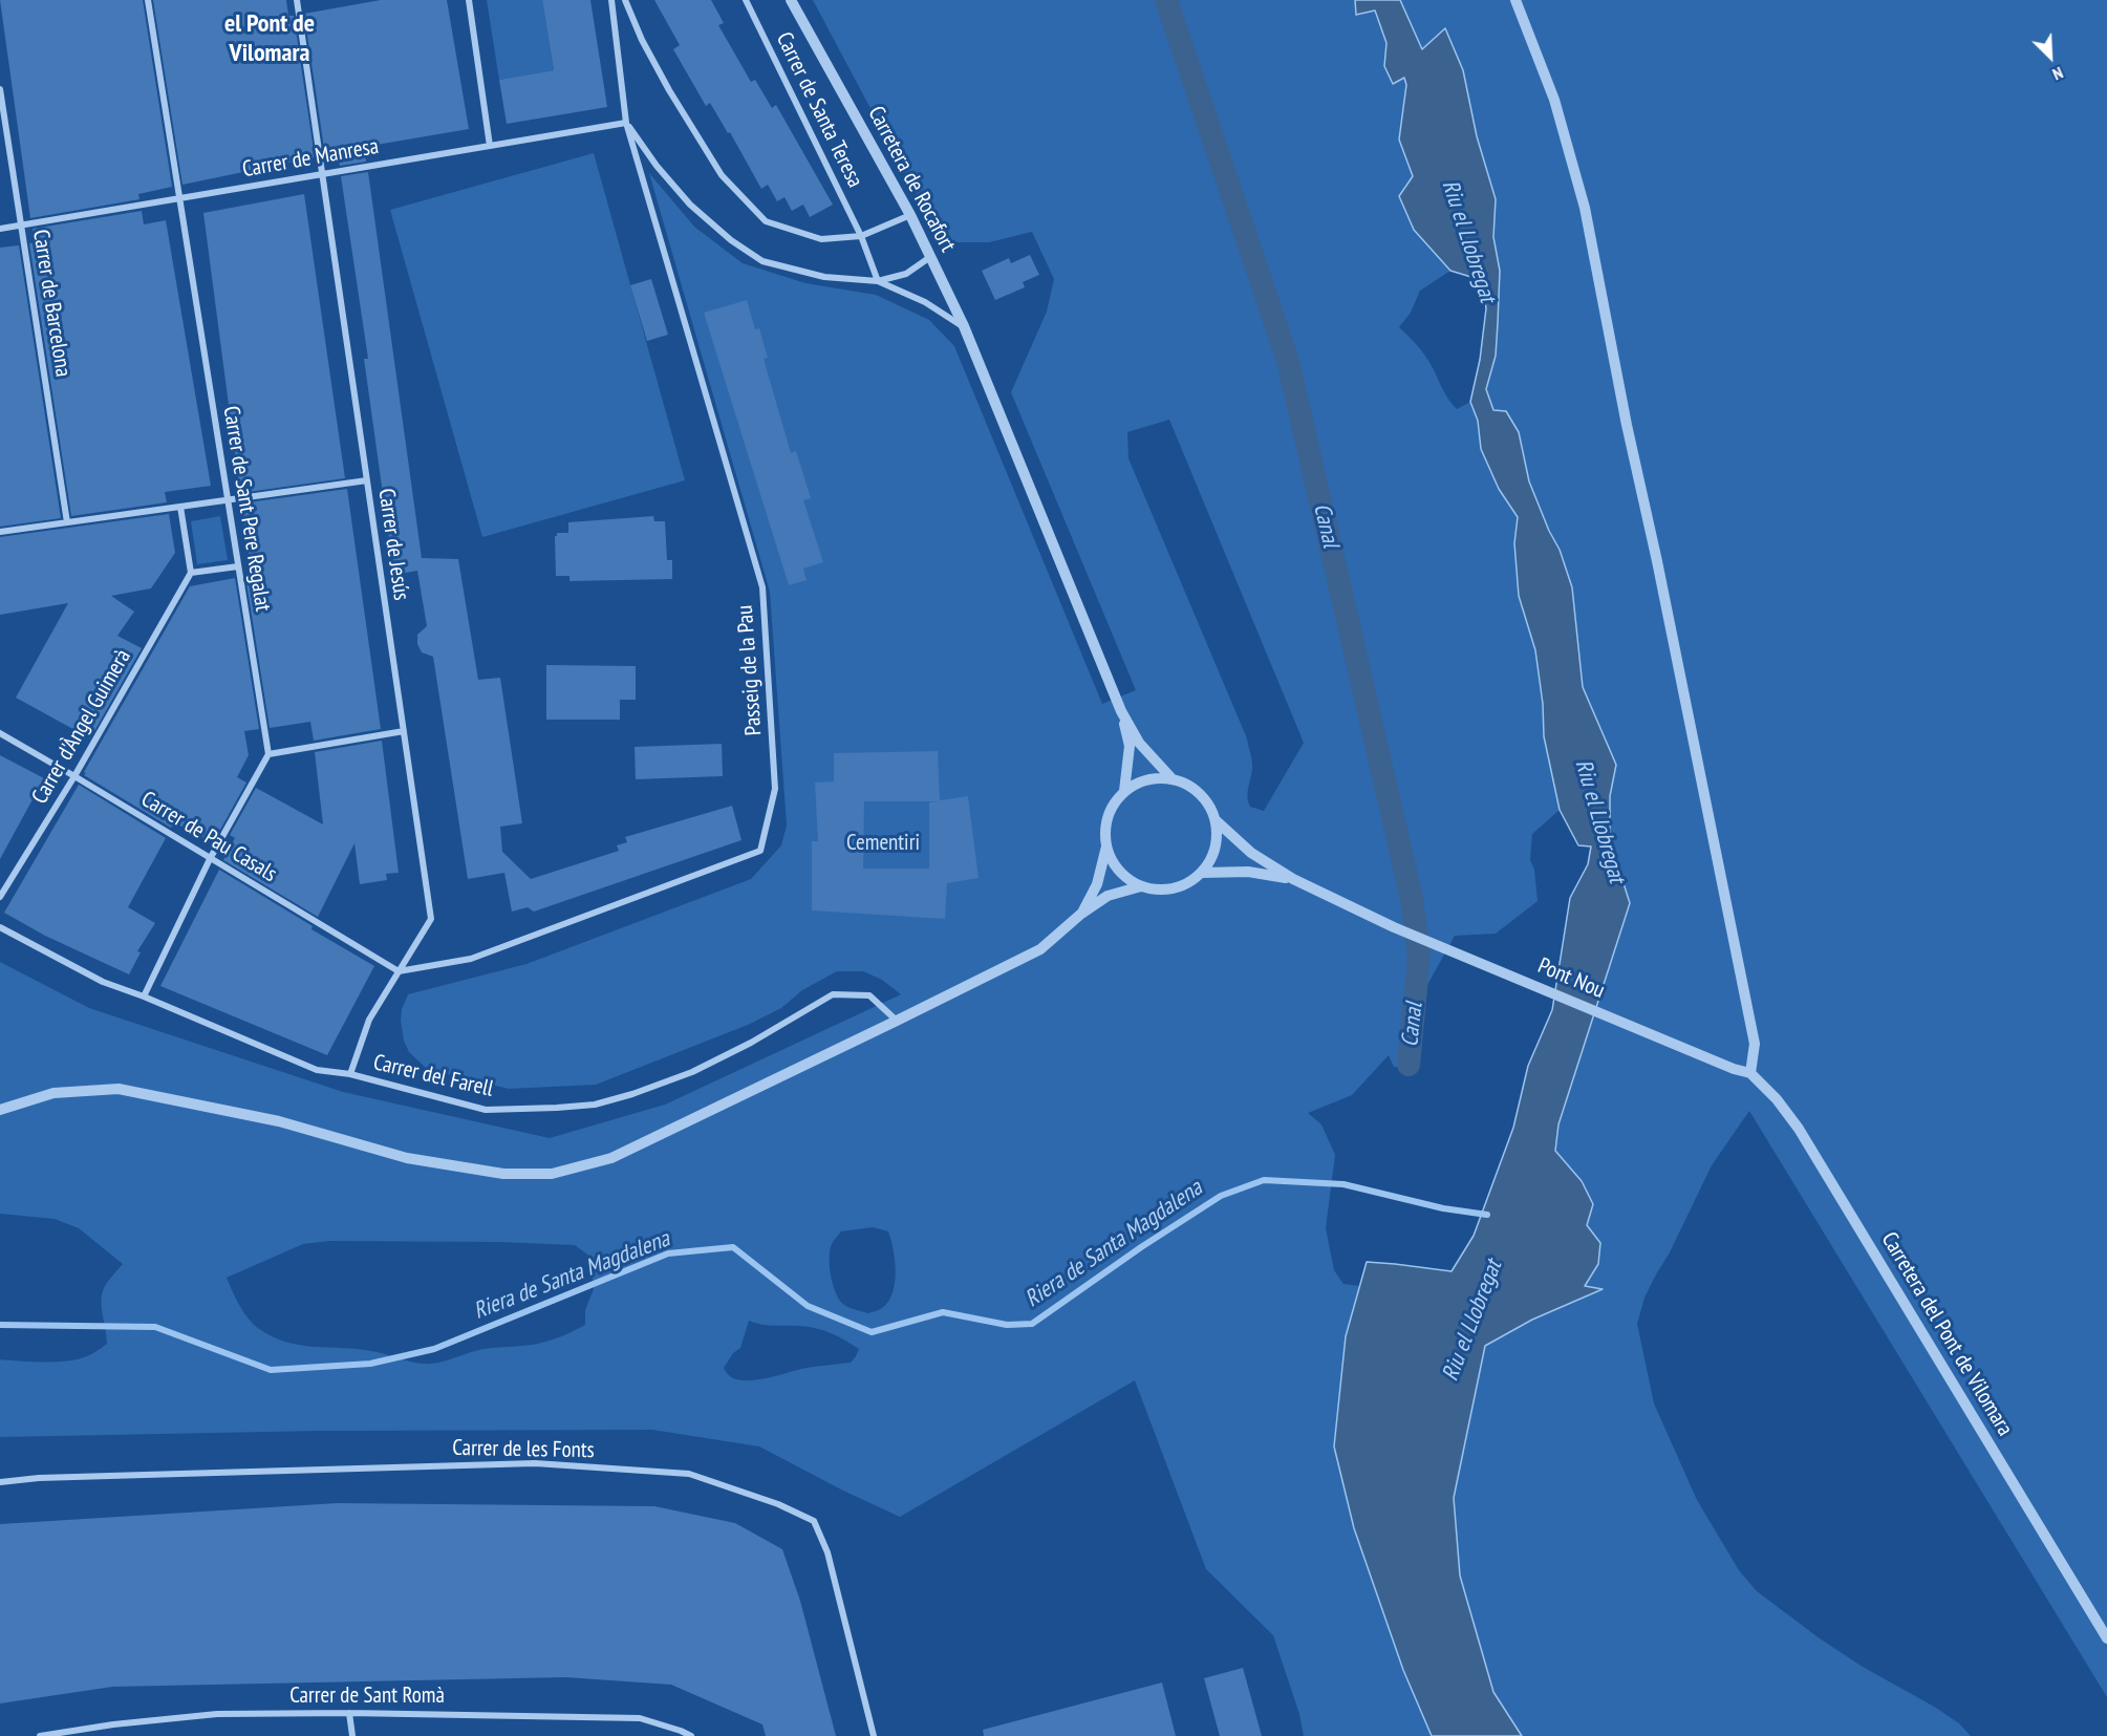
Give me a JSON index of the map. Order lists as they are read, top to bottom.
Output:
{
  "streets": {
    "street": [
      "Carrer de Santa Teresa",
      "Carrer de Manresa",
      "Carretera de Rocafort",
      "Carrer de Barcelona",
      "Carrer de Sant Pere Regalat",
      "Carrer de Jesús",
      "Passeig de la Pau",
      "Carrer d'Àngel Guimerà",
      "Carrer de Pau Casals",
      "Pont Nou",
      "Carrer del Farell",
      "Carretera del Pont de Vilomara",
      "Carrer de les Fonts",
      "Carrer de Sant Romà"
    ]
  },
  "crossings": [
    ["Carrer de Manresa", "Carrer de Barcelona"],
    ["Carrer de Manresa", "Carrer de Sant Pere Regalat"],
    ["Carrer de Manresa", "Carrer de Jesús"],
    ["Carrer de Manresa", "Passeig de la Pau"],
    ["Carrer de Jesús", "Passeig de la Pau"],
    ["Carrer de Jesús", "Carrer de Pau Casals"],
    ["Carrer de Jesús", "Carrer del Farell"],
    ["Passeig de la Pau", "Carrer de Pau Casals"],
    ["Carrer d'Àngel Guimerà", "Carrer de Pau Casals"],
    ["Pont Nou", "Carretera del Pont de Vilomara"]
  ],
  "districts": ["el Pont de Vilomara"],
  "water": ["Riu el Llobregat", "Canal", "Riera de Santa Magdalena"],
  "parks": ["Cementiri"],
  "north": "bottom right"
}
